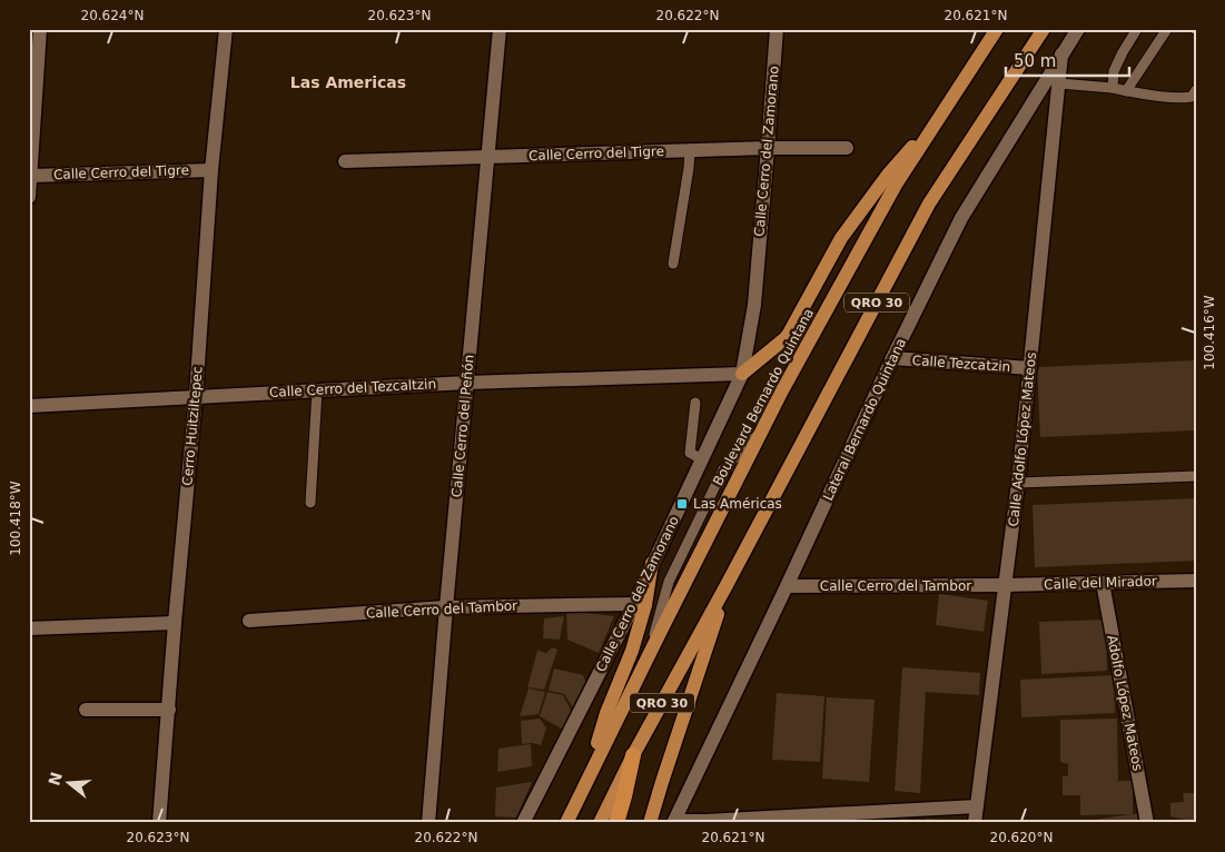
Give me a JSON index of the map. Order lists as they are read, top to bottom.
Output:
{
  "streets": {
    "main road": ["QRO 30", "Boulevard Bernardo Quintana"],
    "street": [
      "Calle Cerro del Zamorano",
      "Calle Cerro del Tigre",
      "Calle Tezcatzin",
      "Calle Cerro del Tezcaltzin",
      "Lateral Bernardo Quintana",
      "Cerro Huitziltepec",
      "Calle Cerro del Peñón",
      "Calle Adolfo López Mateos",
      "Calle del Mirador",
      "Calle Cerro del Tambor",
      "Adolfo López Mateos"
    ]
  },
  "crossings": [
    ["Calle Cerro del Zamorano", "Calle Cerro del Tigre"],
    ["Calle Cerro del Zamorano", "Calle Cerro del Tezcaltzin"],
    ["Calle Cerro del Zamorano", "Calle Cerro del Tambor"],
    ["Calle Cerro del Tigre", "Cerro Huitziltepec"],
    ["Calle Cerro del Tigre", "Calle Cerro del Peñón"],
    ["Calle Tezcatzin", "Lateral Bernardo Quintana"],
    ["Calle Tezcatzin", "Calle Adolfo López Mateos"],
    ["Calle Cerro del Tezcaltzin", "Cerro Huitziltepec"],
    ["Calle Cerro del Tezcaltzin", "Calle Cerro del Peñón"],
    ["Lateral Bernardo Quintana", "Calle Adolfo López Mateos"],
    ["Lateral Bernardo Quintana", "Calle Cerro del Tambor"],
    ["Calle Cerro del Peñón", "Calle Cerro del Tambor"],
    ["Calle Adolfo López Mateos", "Calle del Mirador"],
    ["Calle Adolfo López Mateos", "Calle Cerro del Tambor"],
    ["Calle del Mirador", "Calle Cerro del Tambor"],
    ["Calle del Mirador", "Adolfo López Mateos"]
  ],
  "districts": ["Las Americas"],
  "places": {
    "transit": ["Las Américas"]
  },
  "scale_bar": "50 m",
  "north": "left",
  "coordinates": [
    "20.624°N",
    "20.623°N",
    "20.622°N",
    "20.621°N",
    "100.416°W",
    "100.418°W",
    "20.620°N"
  ]
}
